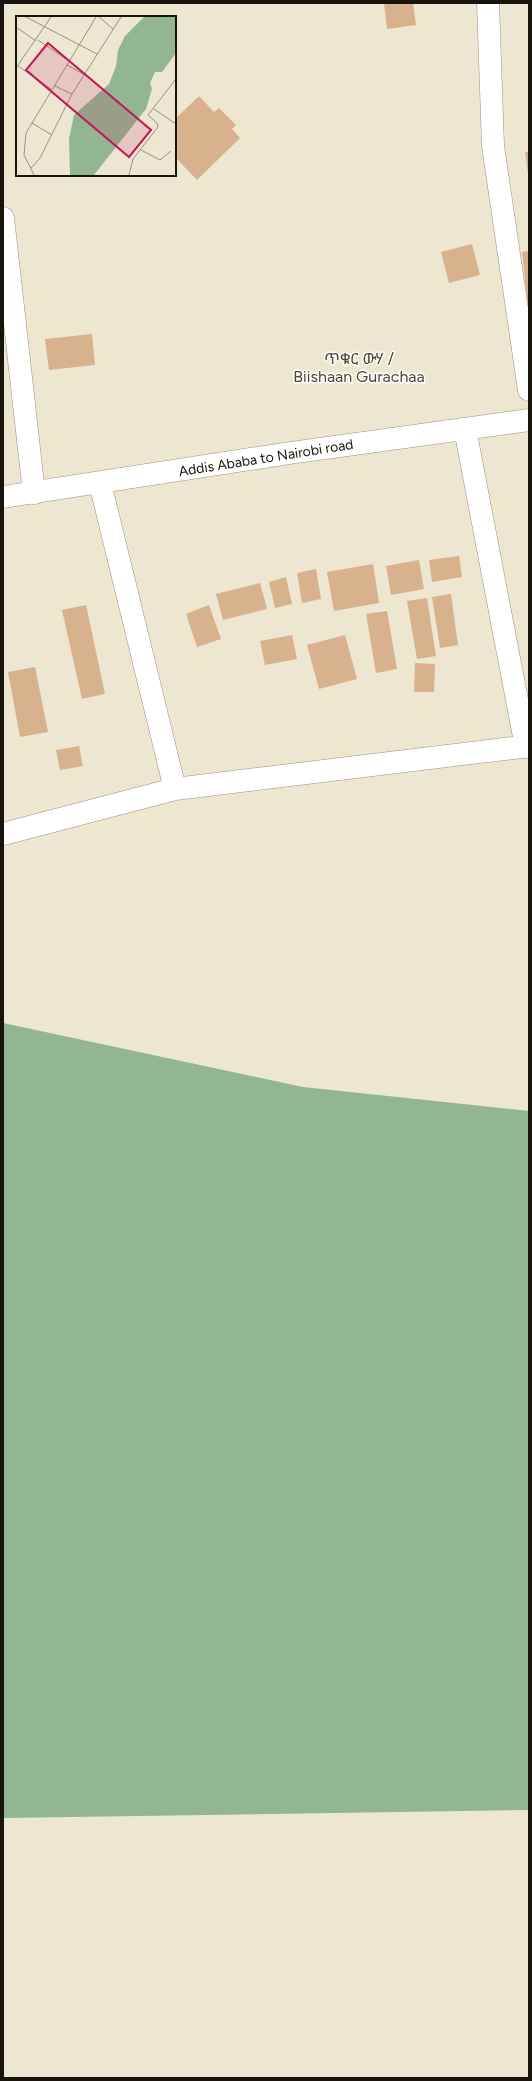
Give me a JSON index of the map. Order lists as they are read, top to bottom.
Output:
{
  "streets": {
    "main road": ["Addis Ababa to Nairobi road"]
  },
  "districts": ["ጥቁር ውሃ / Biishaan Gurachaa"]
}
